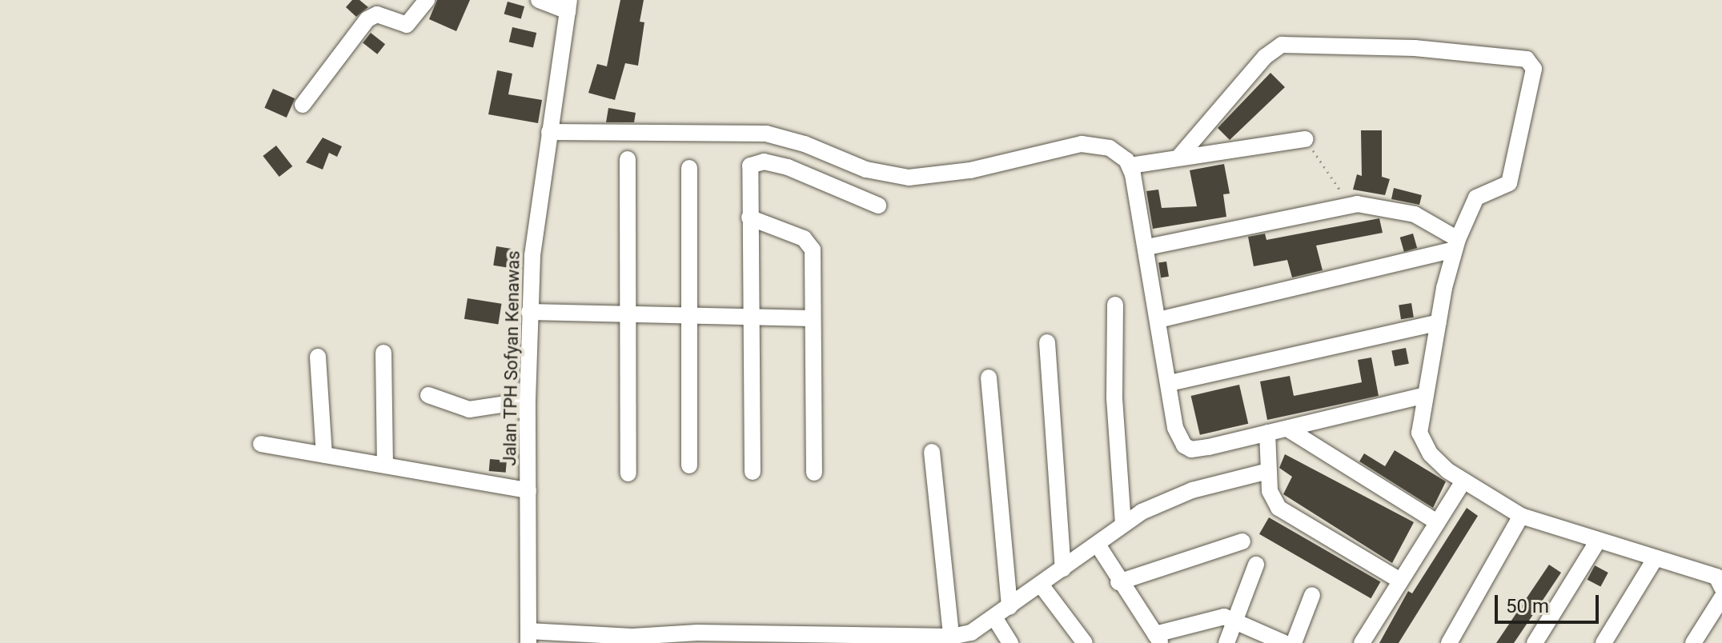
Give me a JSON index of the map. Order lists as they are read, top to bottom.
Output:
{
  "streets": {
    "street": ["Jalan TPH Sofyan Kenawas"]
  },
  "scale_bar": "50 m"
}
